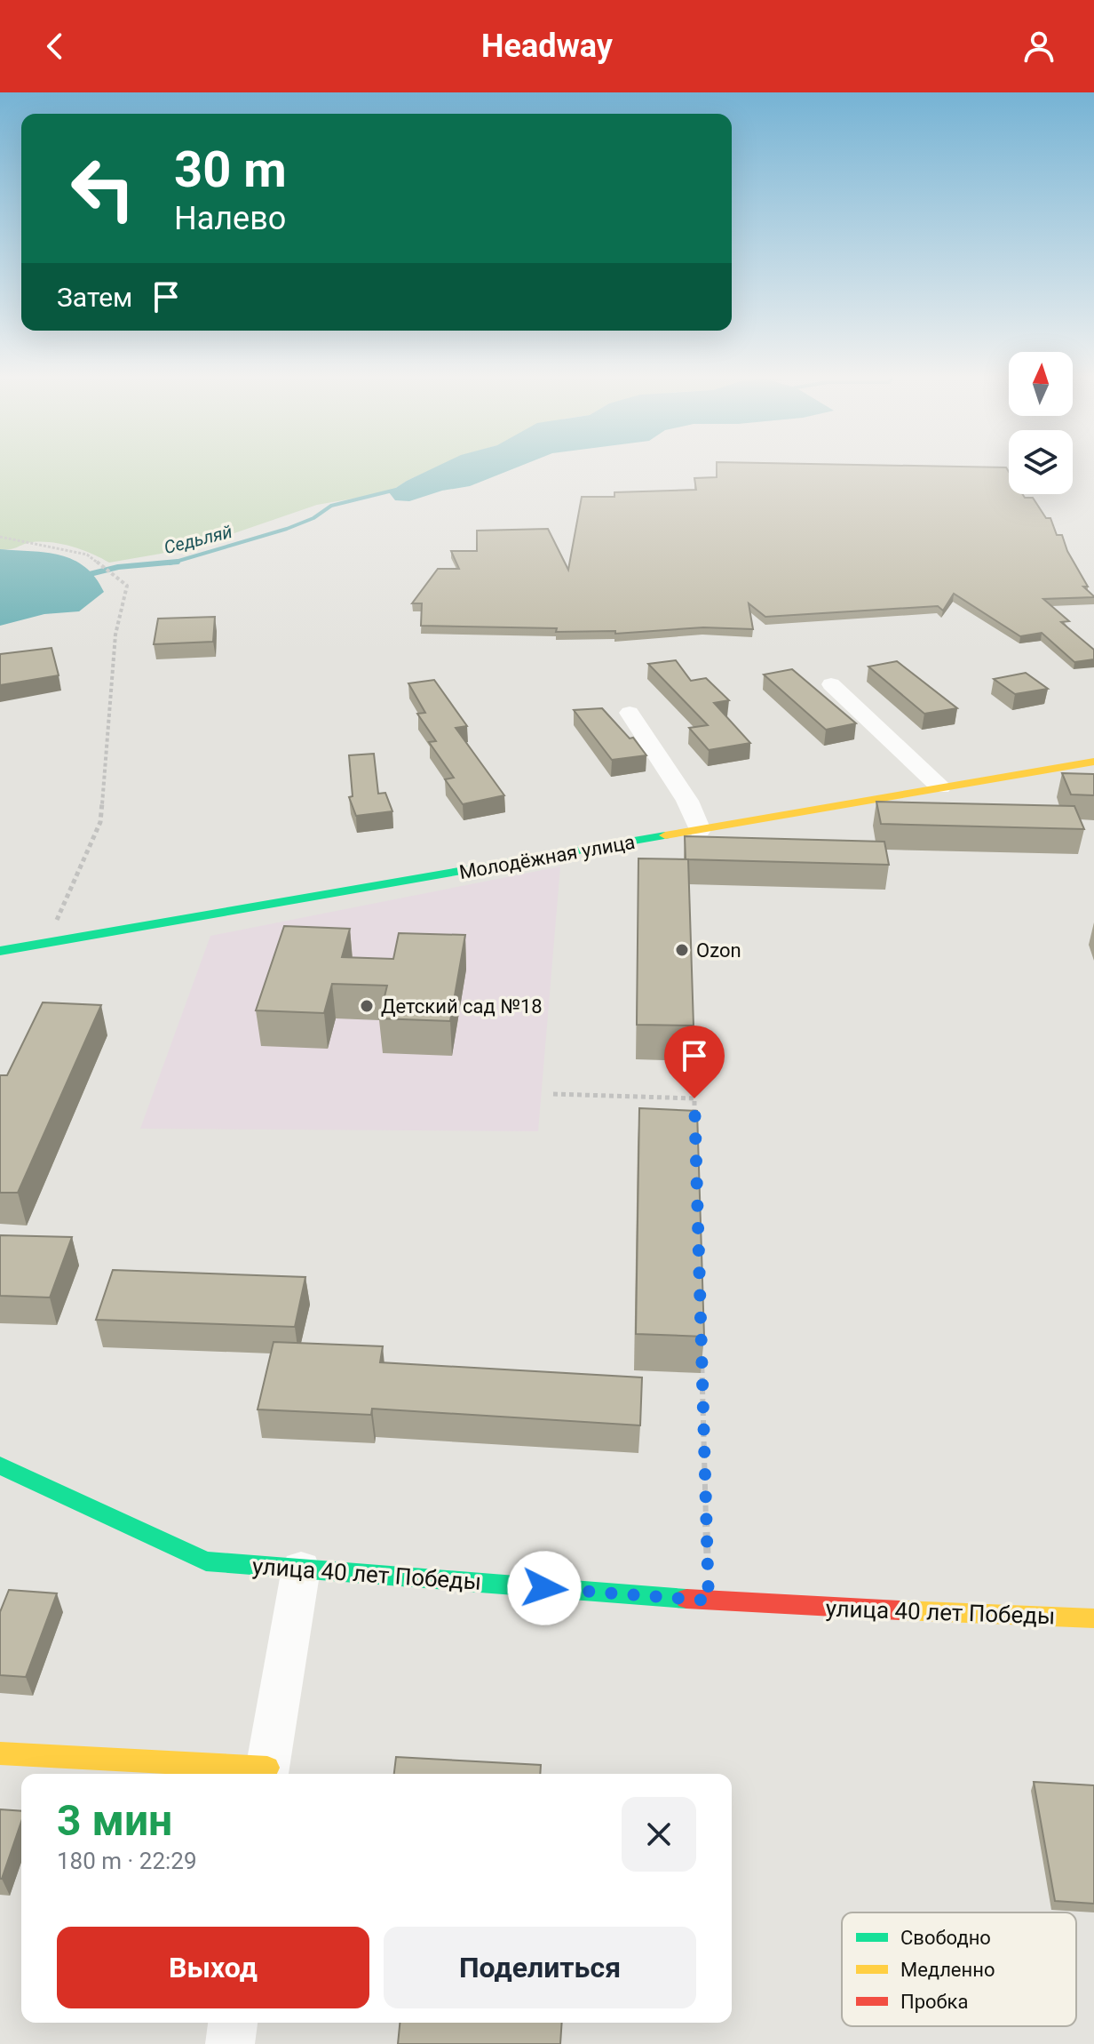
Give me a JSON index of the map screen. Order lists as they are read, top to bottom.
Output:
{
  "streets": {
    "street": ["Молодёжная улица", "улица 40 лет Победы"]
  },
  "water": ["Седьляй"],
  "places": ["Ozon", "Детский сад №18"],
  "legend": ["Свободно", "Медленно", "Пробка"],
  "north": "top",
  "page": {
    "header": "Headway",
    "turn": ["30 m", "Налево"],
    "then": "Затем",
    "heading": ["3 мин", "180 m · 22:29"],
    "buttons": ["Выход", "Поделиться"]
  }
}
